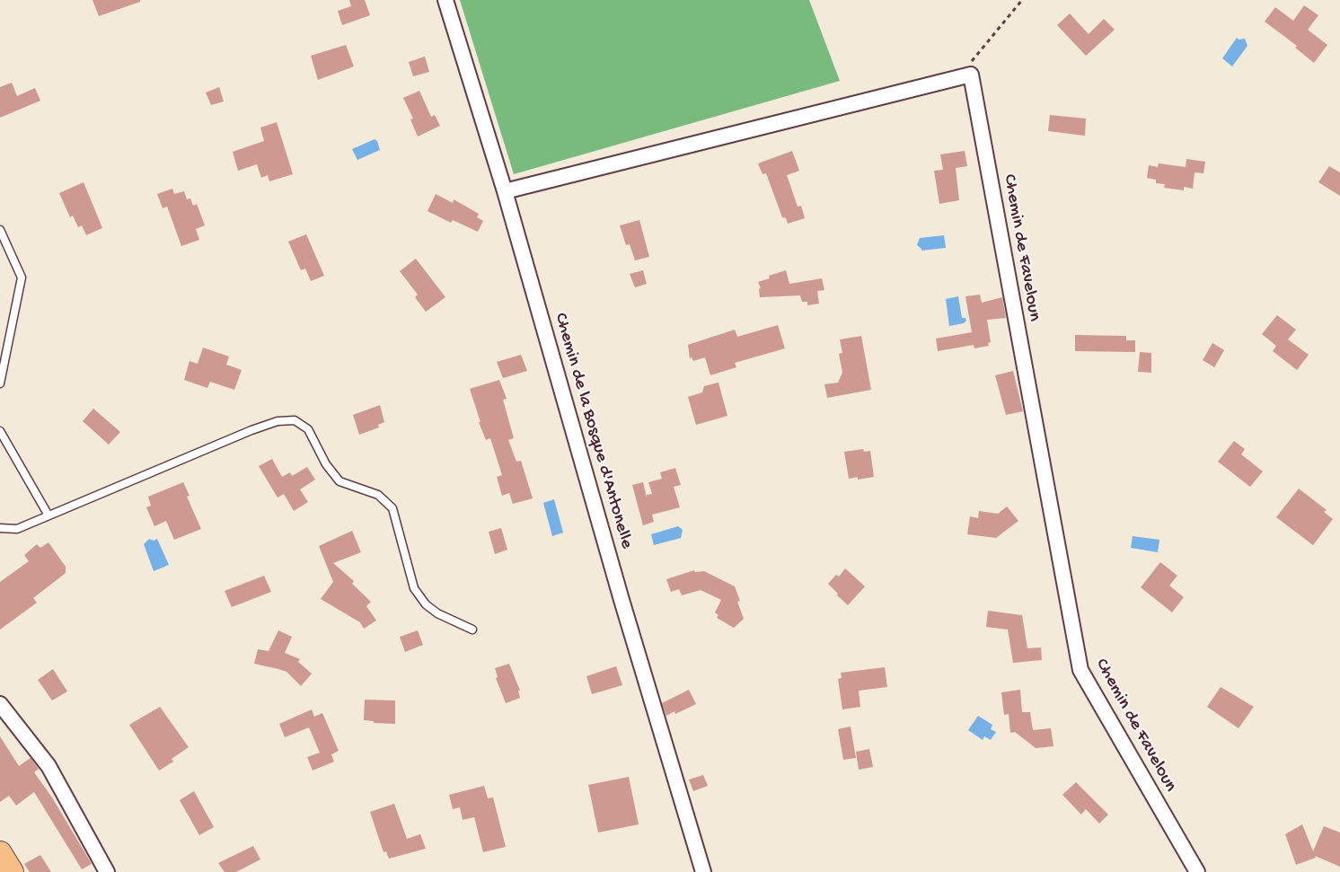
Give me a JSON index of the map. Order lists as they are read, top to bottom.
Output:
{
  "streets": {
    "street": ["Chemin de Faveloun", "Chemin de la Bosque d'Antonelle"]
  },
  "crossings": [
    ["Chemin de Faveloun", "Chemin de la Bosque d'Antonelle"]
  ]
}
